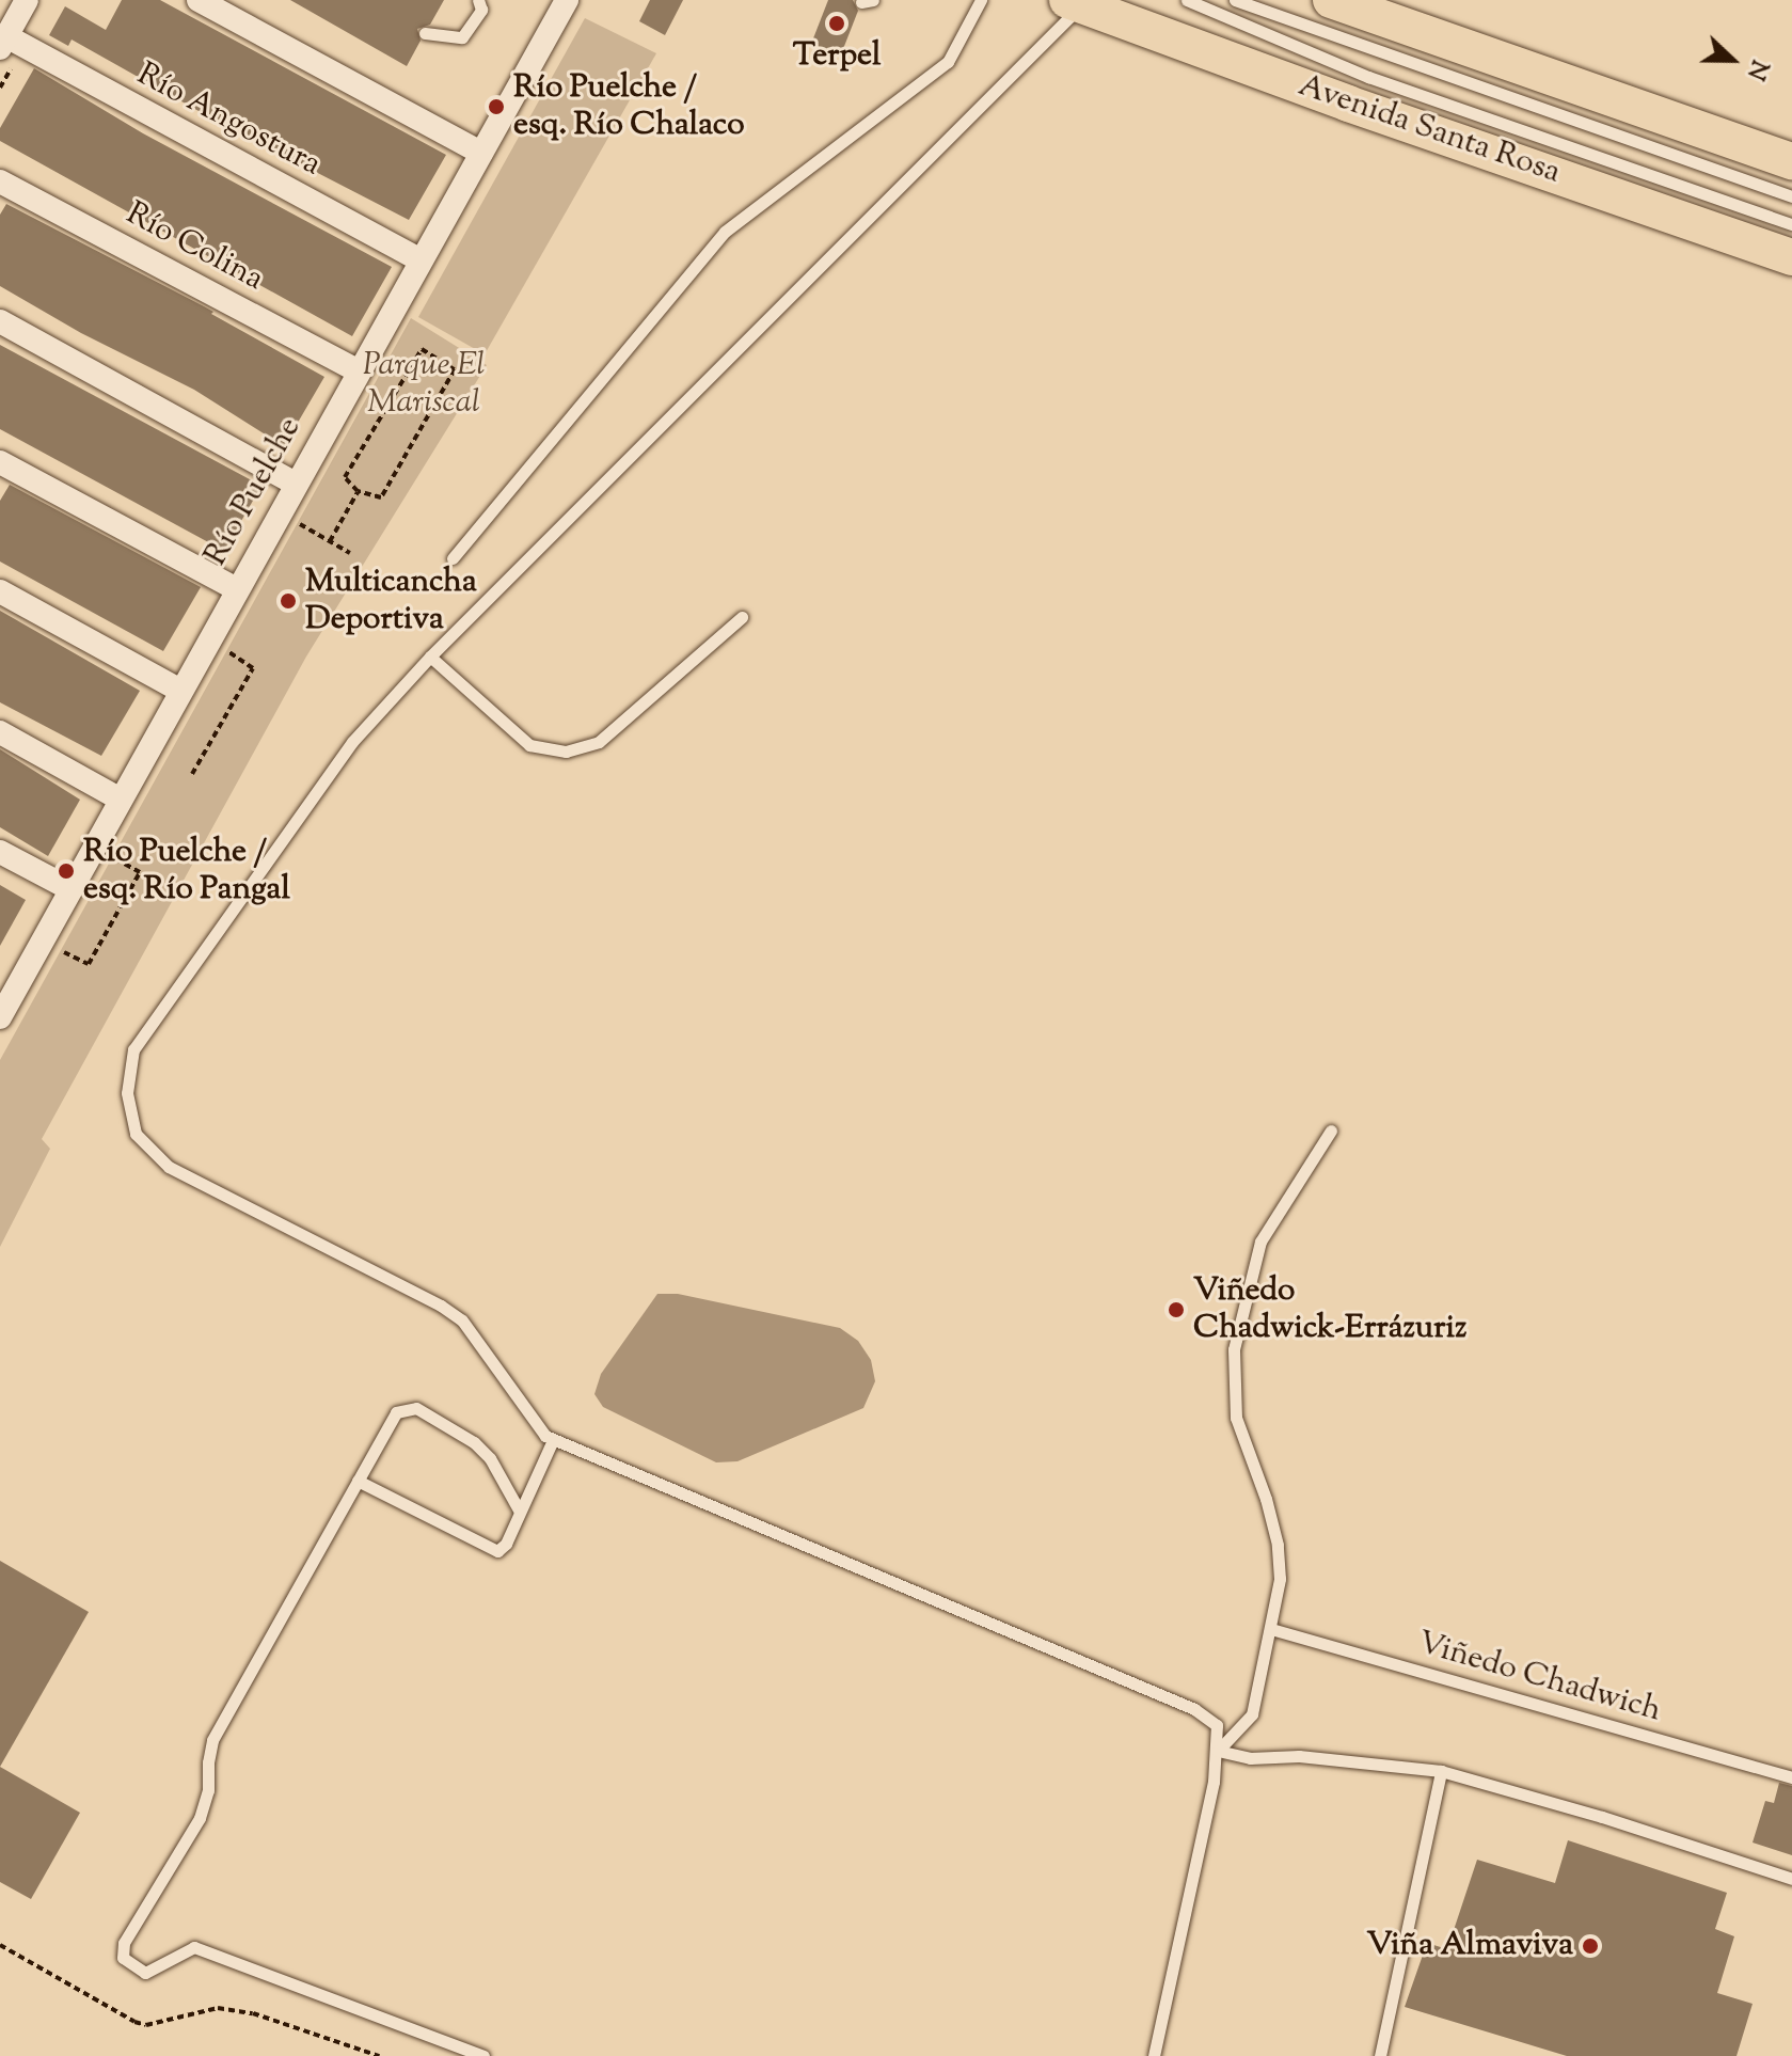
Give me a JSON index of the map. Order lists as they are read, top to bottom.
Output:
{
  "streets": {
    "main road": ["Avenida Santa Rosa"],
    "street": ["Río Angostura", "Río Colina", "Río Puelche"],
    "lane": ["Viñedo Chadwich"]
  },
  "crossings": [
    ["Río Angostura", "Río Puelche"],
    ["Río Colina", "Río Puelche"]
  ],
  "parks": ["Parque El Mariscal"],
  "places": [
    "Terpel",
    "Río Puelche / esq. Río Chalaco",
    "Multicancha Deportiva",
    "Río Puelche / esq. Río Pangal",
    "Viñedo Chadwick-Errázuriz",
    "Viña Almaviva"
  ],
  "north": "right"
}
